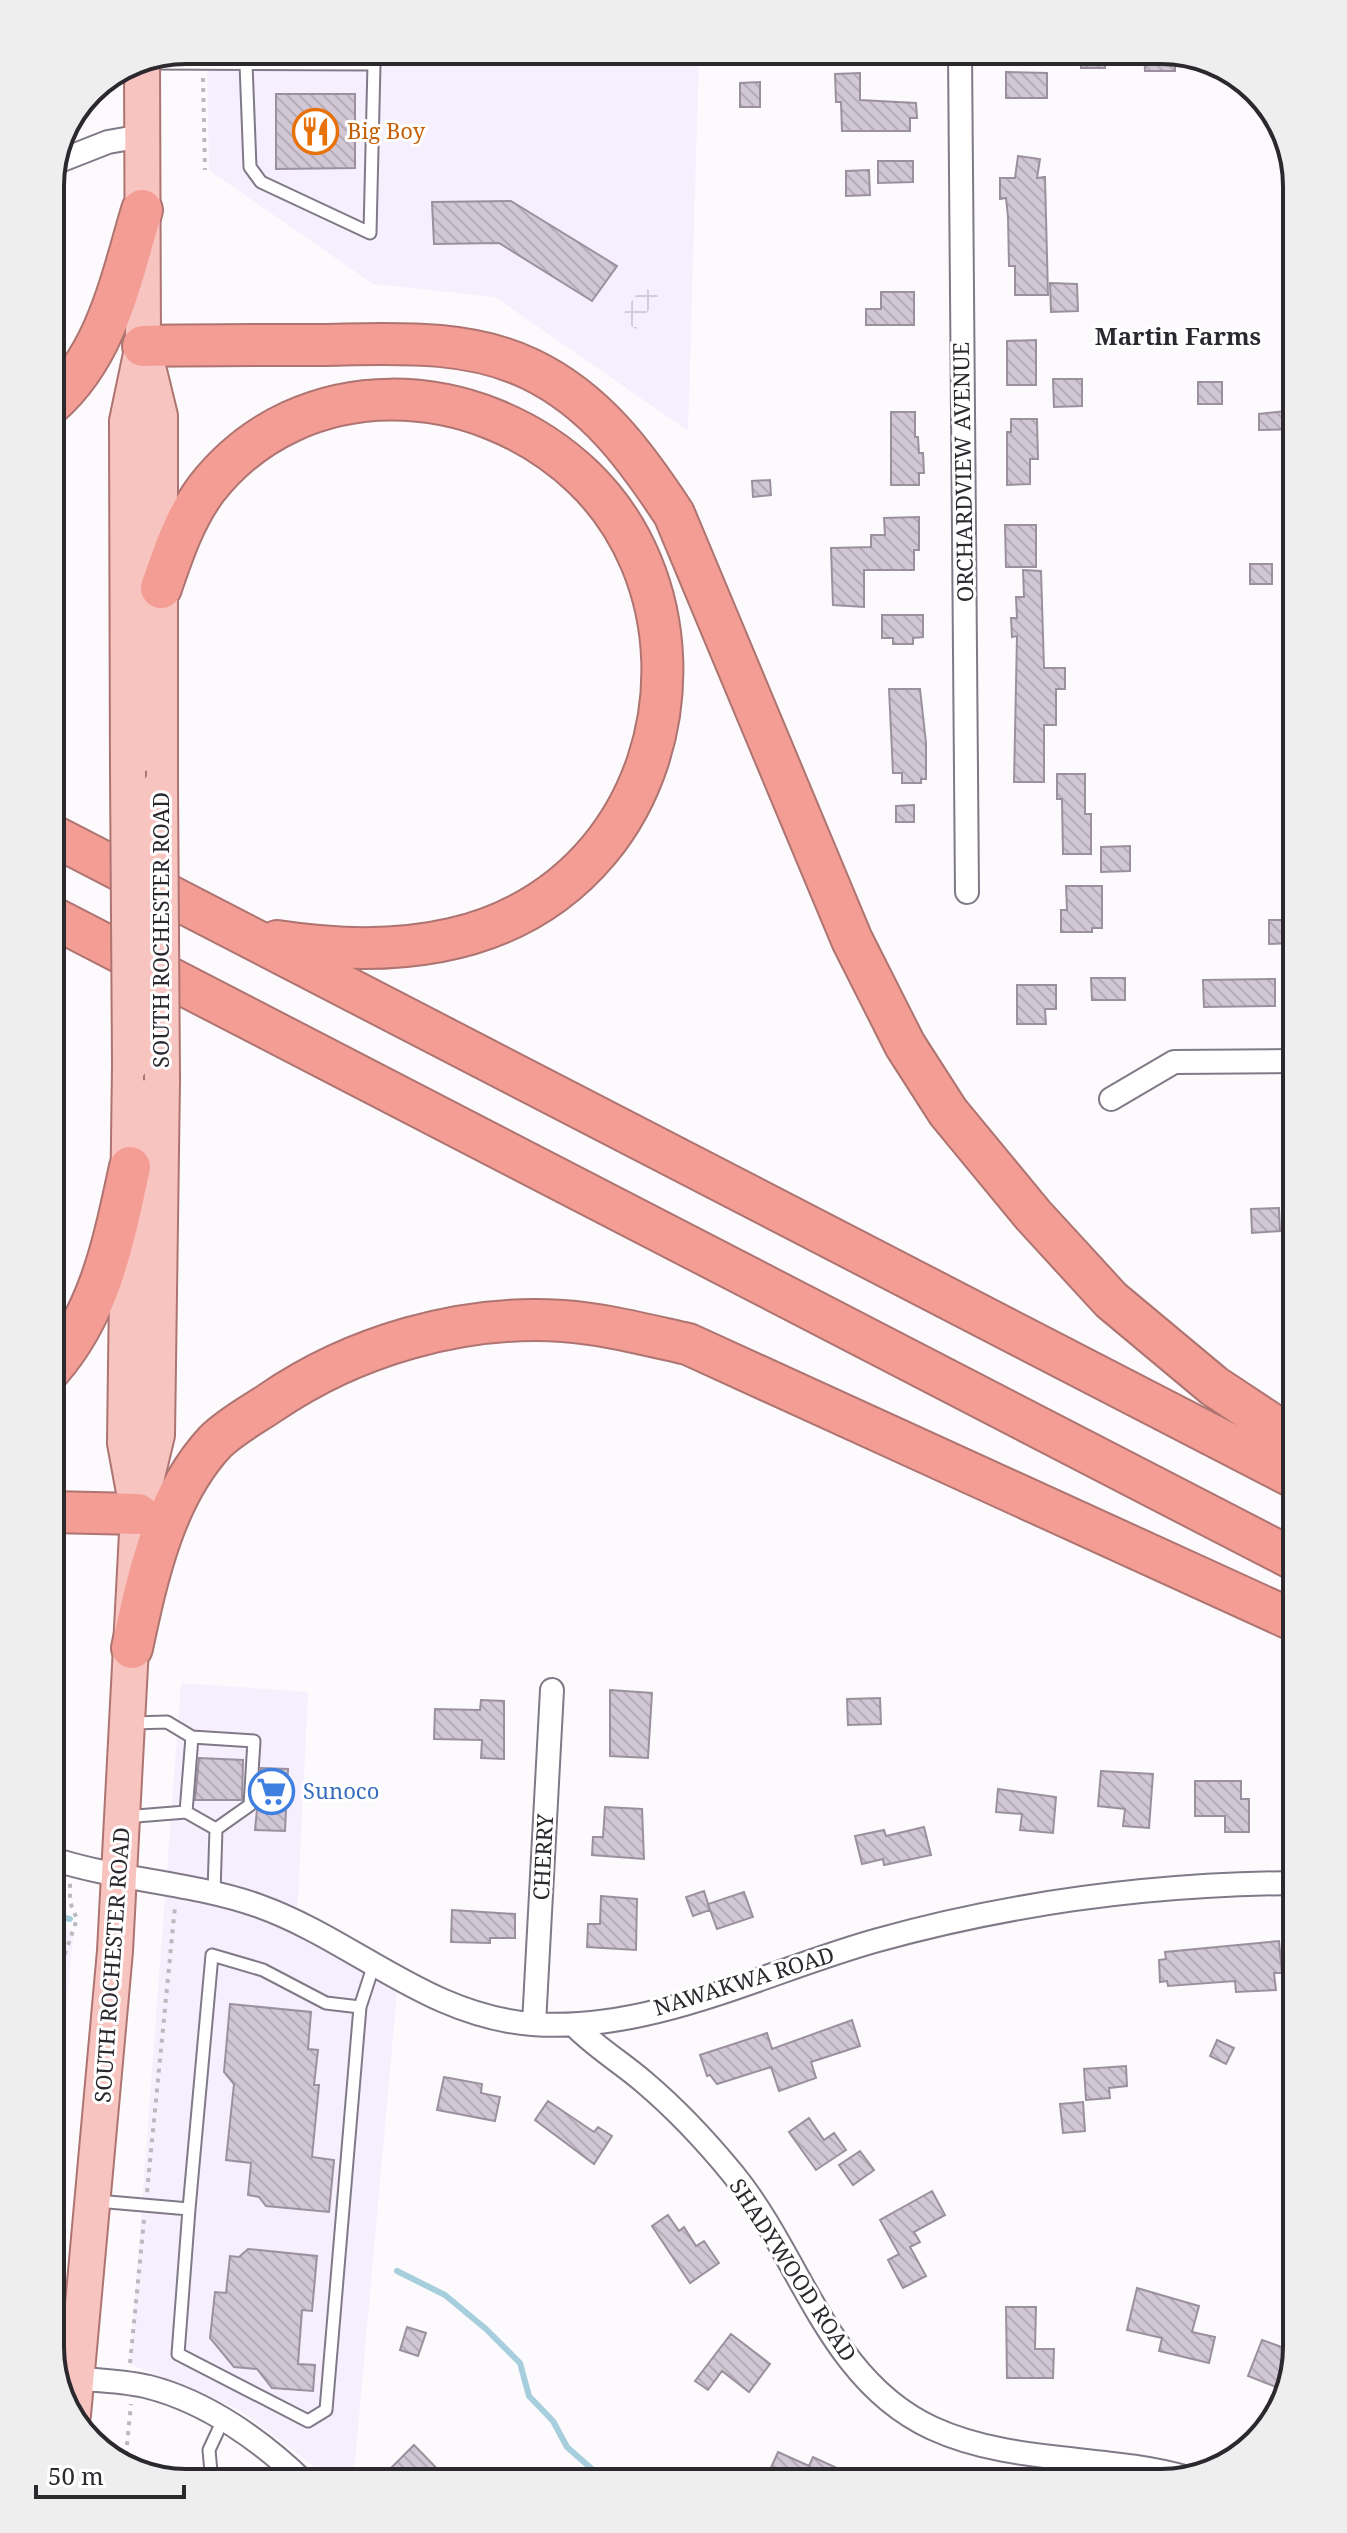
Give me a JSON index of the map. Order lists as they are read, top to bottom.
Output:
{
  "streets": {
    "main road": ["SOUTH ROCHESTER ROAD"],
    "street": [
      "ORCHARDVIEW AVENUE",
      "CHERRY",
      "NAWAKWA ROAD",
      "SHADYWOOD ROAD"
    ]
  },
  "crossings": [
    ["SOUTH ROCHESTER ROAD", "NAWAKWA ROAD"],
    ["CHERRY", "NAWAKWA ROAD"],
    ["NAWAKWA ROAD", "SHADYWOOD ROAD"]
  ],
  "districts": ["Martin Farms"],
  "places": {
    "restaurant": ["Big Boy"],
    "supermarket": ["Sunoco"]
  },
  "scale_bar": "50 m"
}
